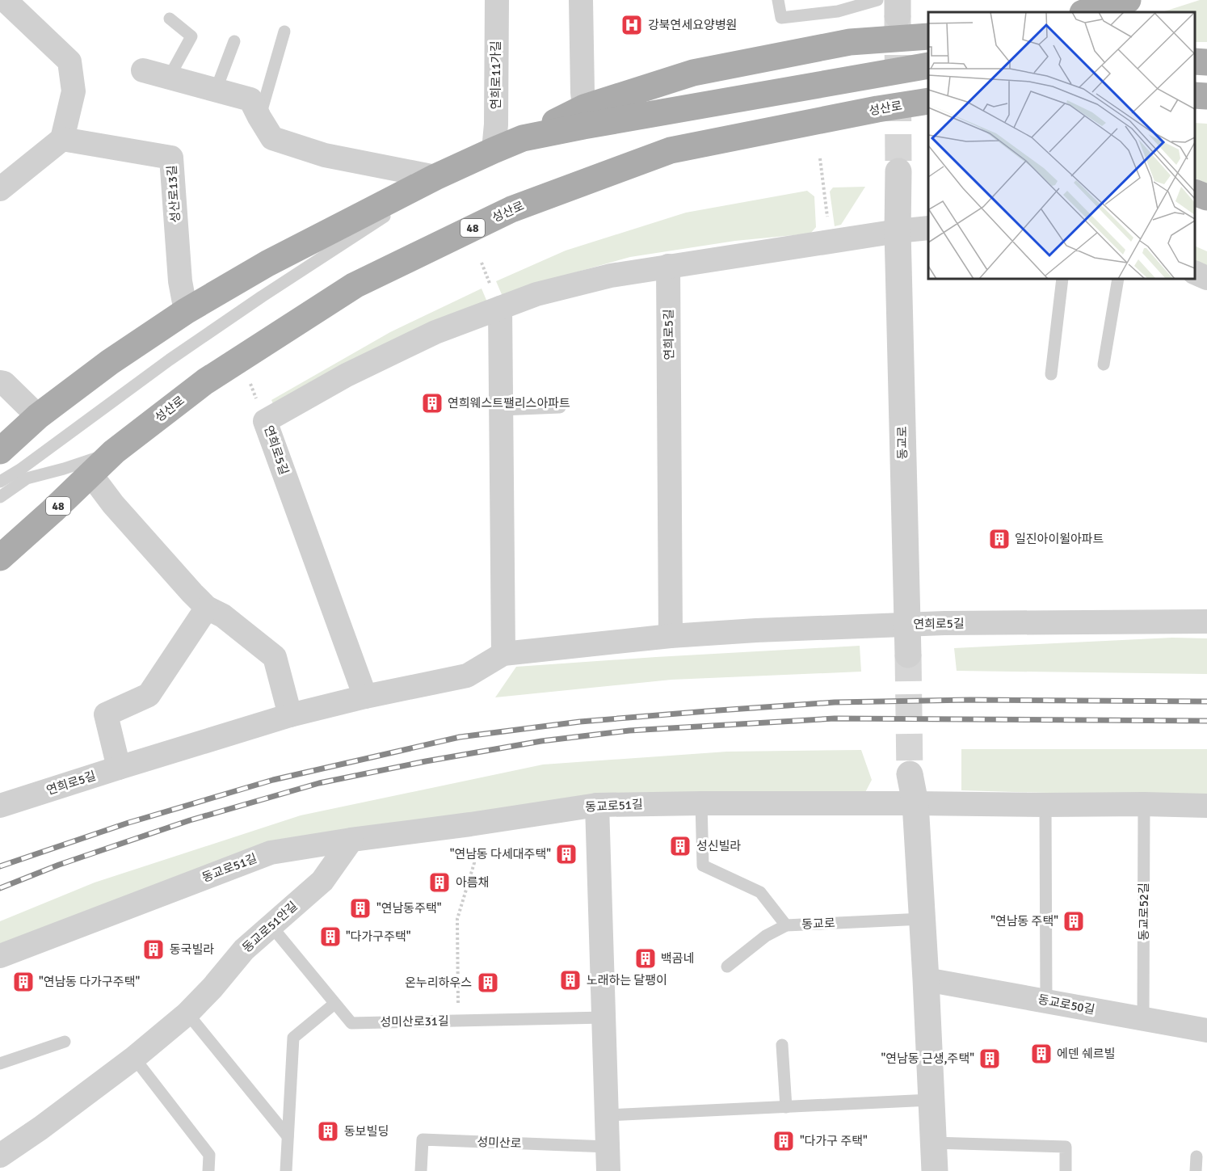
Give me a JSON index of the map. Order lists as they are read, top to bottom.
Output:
{
  "streets": {
    "main road": ["성산로", "48"],
    "street": [
      "연희로11가길",
      "성산로13길",
      "연희로5길",
      "동교로",
      "동교로51길",
      "동교로51안길",
      "동교로50길"
    ],
    "lane": ["동교로52길", "성미산로31길", "성미산로"]
  },
  "crossings": [
    ["연희로5길", "동교로"],
    ["동교로51길", "동교로51안길"],
    ["동교로52길", "동교로50길"],
    ["동교로51안길", "성미산로31길"]
  ],
  "places": {
    "hospital": ["강북연세요양병원"],
    "building": [
      "연희웨스트팰리스아파트",
      "일진아이윌아파트",
      "성신빌라",
      "\"연남동 다세대주택\"",
      "아름채",
      "\"연남동주택\"",
      "\"연남동 주택\"",
      "\"다가구주택\"",
      "동국빌라",
      "백곰네",
      "노래하는 달팽이",
      "\"연남동 다가구주택\"",
      "온누리하우스",
      "에덴 쉐르빌",
      "\"연남동 근생,주택\"",
      "동보빌딩",
      "\"다가구 주택\""
    ]
  }
}
